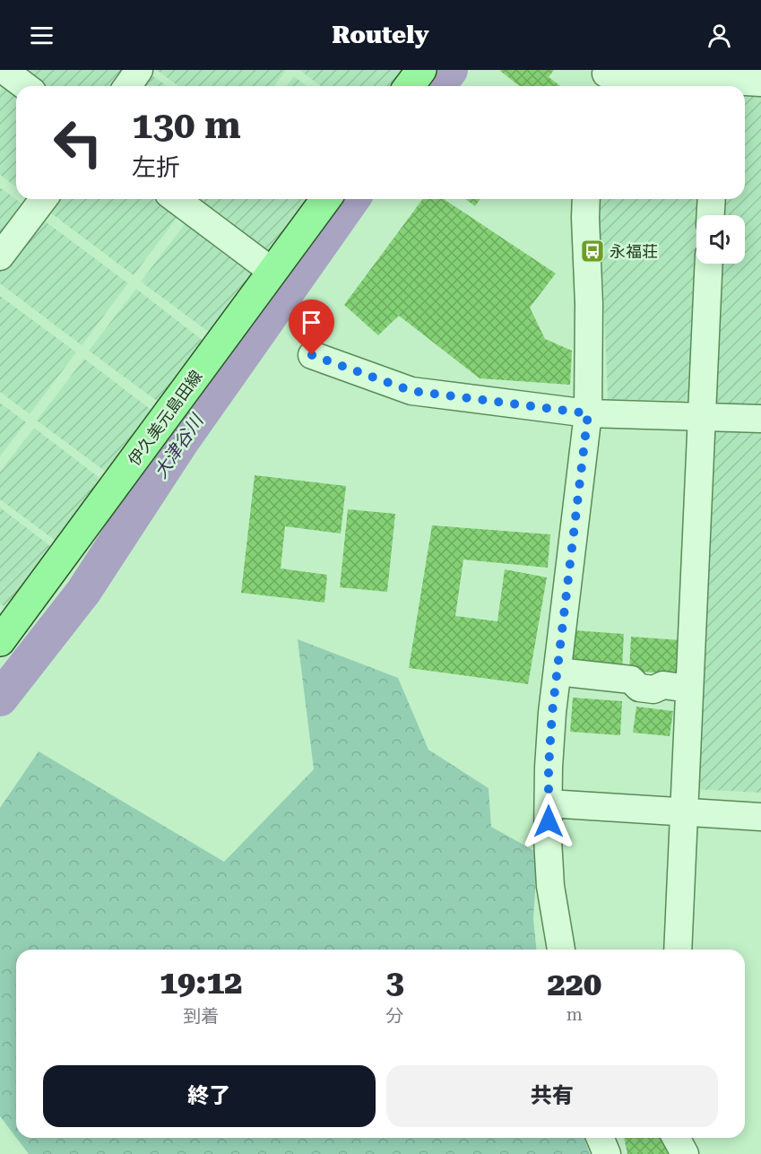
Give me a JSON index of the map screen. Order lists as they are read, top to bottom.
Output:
{
  "streets": {
    "main road": ["伊久美元島田線"]
  },
  "water": ["大津谷川"],
  "places": {
    "bus stop": ["永福荘"]
  },
  "page": {
    "header": "Routely",
    "turn": ["130 m", "左折"],
    "eta": [
      "19:12",
      "到着",
      "3",
      "分",
      "220",
      "m"
    ],
    "buttons": ["終了", "共有"]
  }
}
